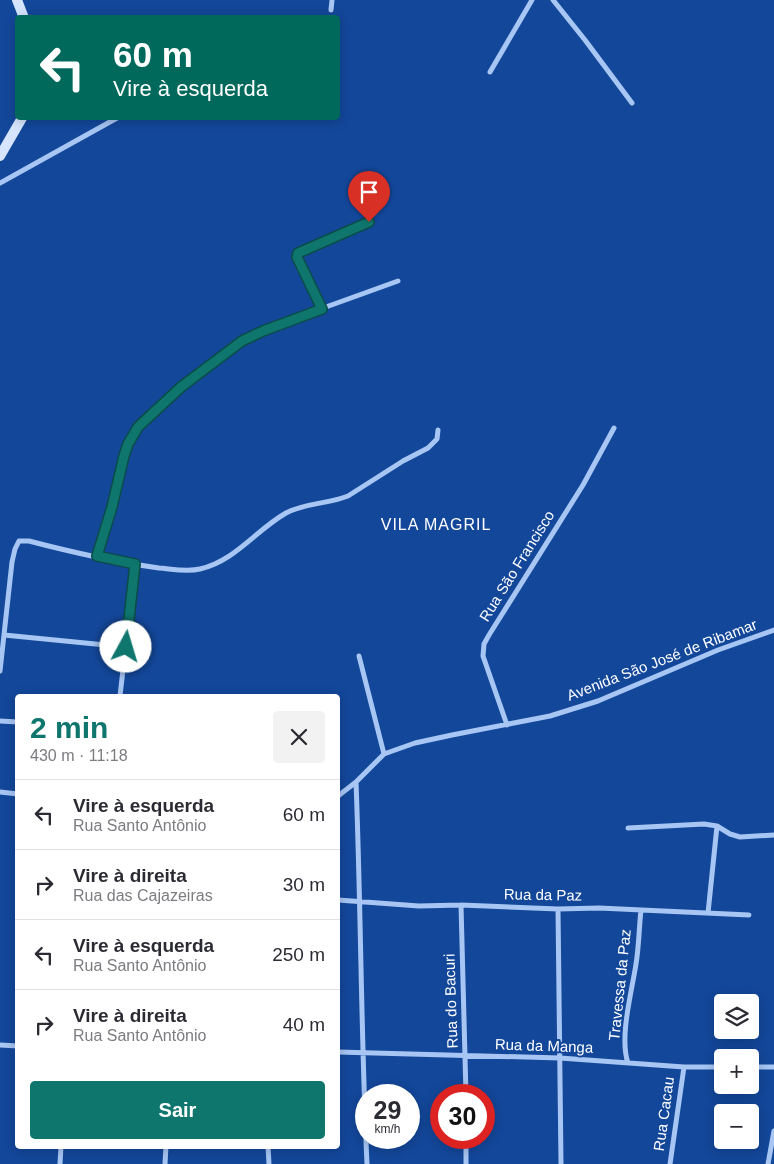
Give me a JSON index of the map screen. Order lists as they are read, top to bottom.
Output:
{
  "streets": {
    "street": [
      "Rua São Francisco",
      "Avenida São José de Ribamar",
      "Rua da Paz",
      "Travessa da Paz",
      "Rua do Bacuri",
      "Rua da Manga",
      "Rua Cacau"
    ]
  },
  "crossings": [
    ["Rua São Francisco", "Avenida São José de Ribamar"],
    ["Rua da Paz", "Travessa da Paz"],
    ["Rua da Paz", "Rua do Bacuri"],
    ["Travessa da Paz", "Rua da Manga"],
    ["Rua do Bacuri", "Rua da Manga"],
    ["Rua da Manga", "Rua Cacau"]
  ],
  "districts": ["VILA MAGRIL"],
  "page": {
    "turn": ["60 m", "Vire à esquerda"],
    "heading": ["2 min", "430 m · 11:18"],
    "list": [
      {
        "name": "Vire à esquerda",
        "note": "Rua Santo Antônio",
        "value": "60 m"
      },
      {
        "name": "Vire à direita",
        "note": "Rua das Cajazeiras",
        "value": "30 m"
      },
      {
        "name": "Vire à esquerda",
        "note": "Rua Santo Antônio",
        "value": "250 m"
      },
      {
        "name": "Vire à direita",
        "note": "Rua Santo Antônio",
        "value": "40 m"
      }
    ],
    "map_buttons": ["+", "−"],
    "buttons": "Sair",
    "speed": "29 km/h",
    "limit": "30"
  }
}
